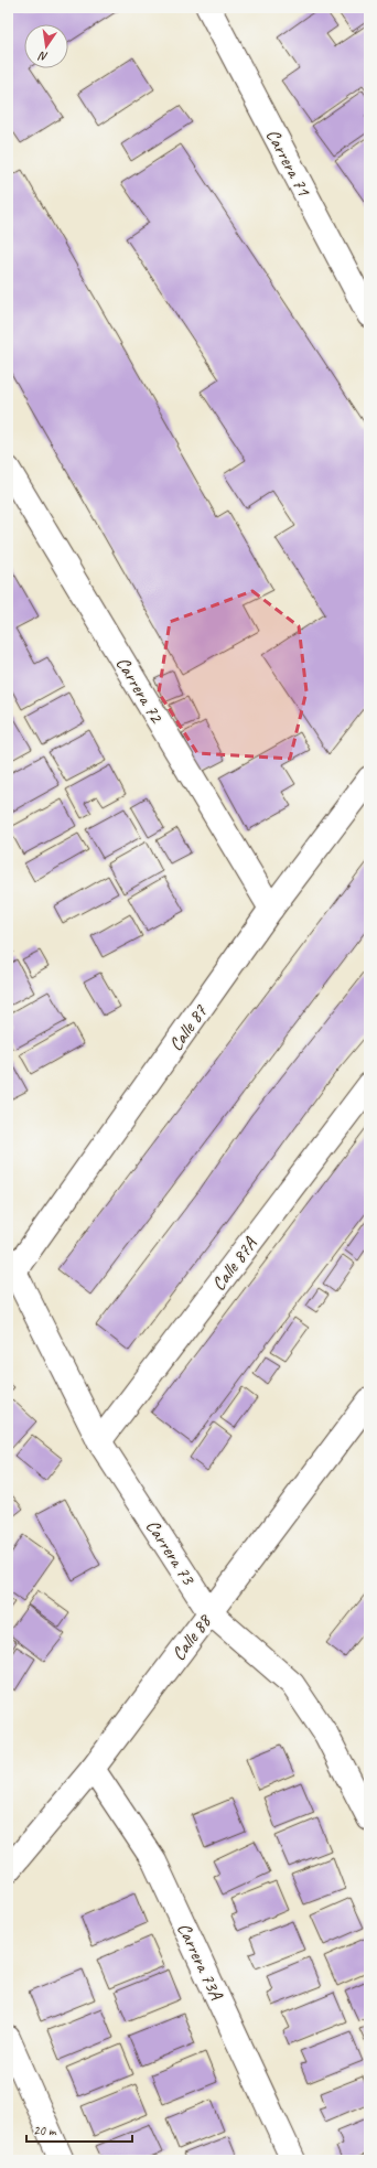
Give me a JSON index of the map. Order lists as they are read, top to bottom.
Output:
{
  "streets": {
    "street": [
      "Carrera 71",
      "Carrera 72",
      "Calle 87",
      "Calle 87A",
      "Carrera 73",
      "Calle 88",
      "Carrera 73A"
    ]
  },
  "crossings": [
    ["Carrera 72", "Calle 87"],
    ["Calle 87", "Carrera 73"],
    ["Calle 87A", "Carrera 73"],
    ["Carrera 73", "Calle 88"],
    ["Calle 88", "Carrera 73A"]
  ],
  "scale_bar": "20 m",
  "north": "bottom"
}
